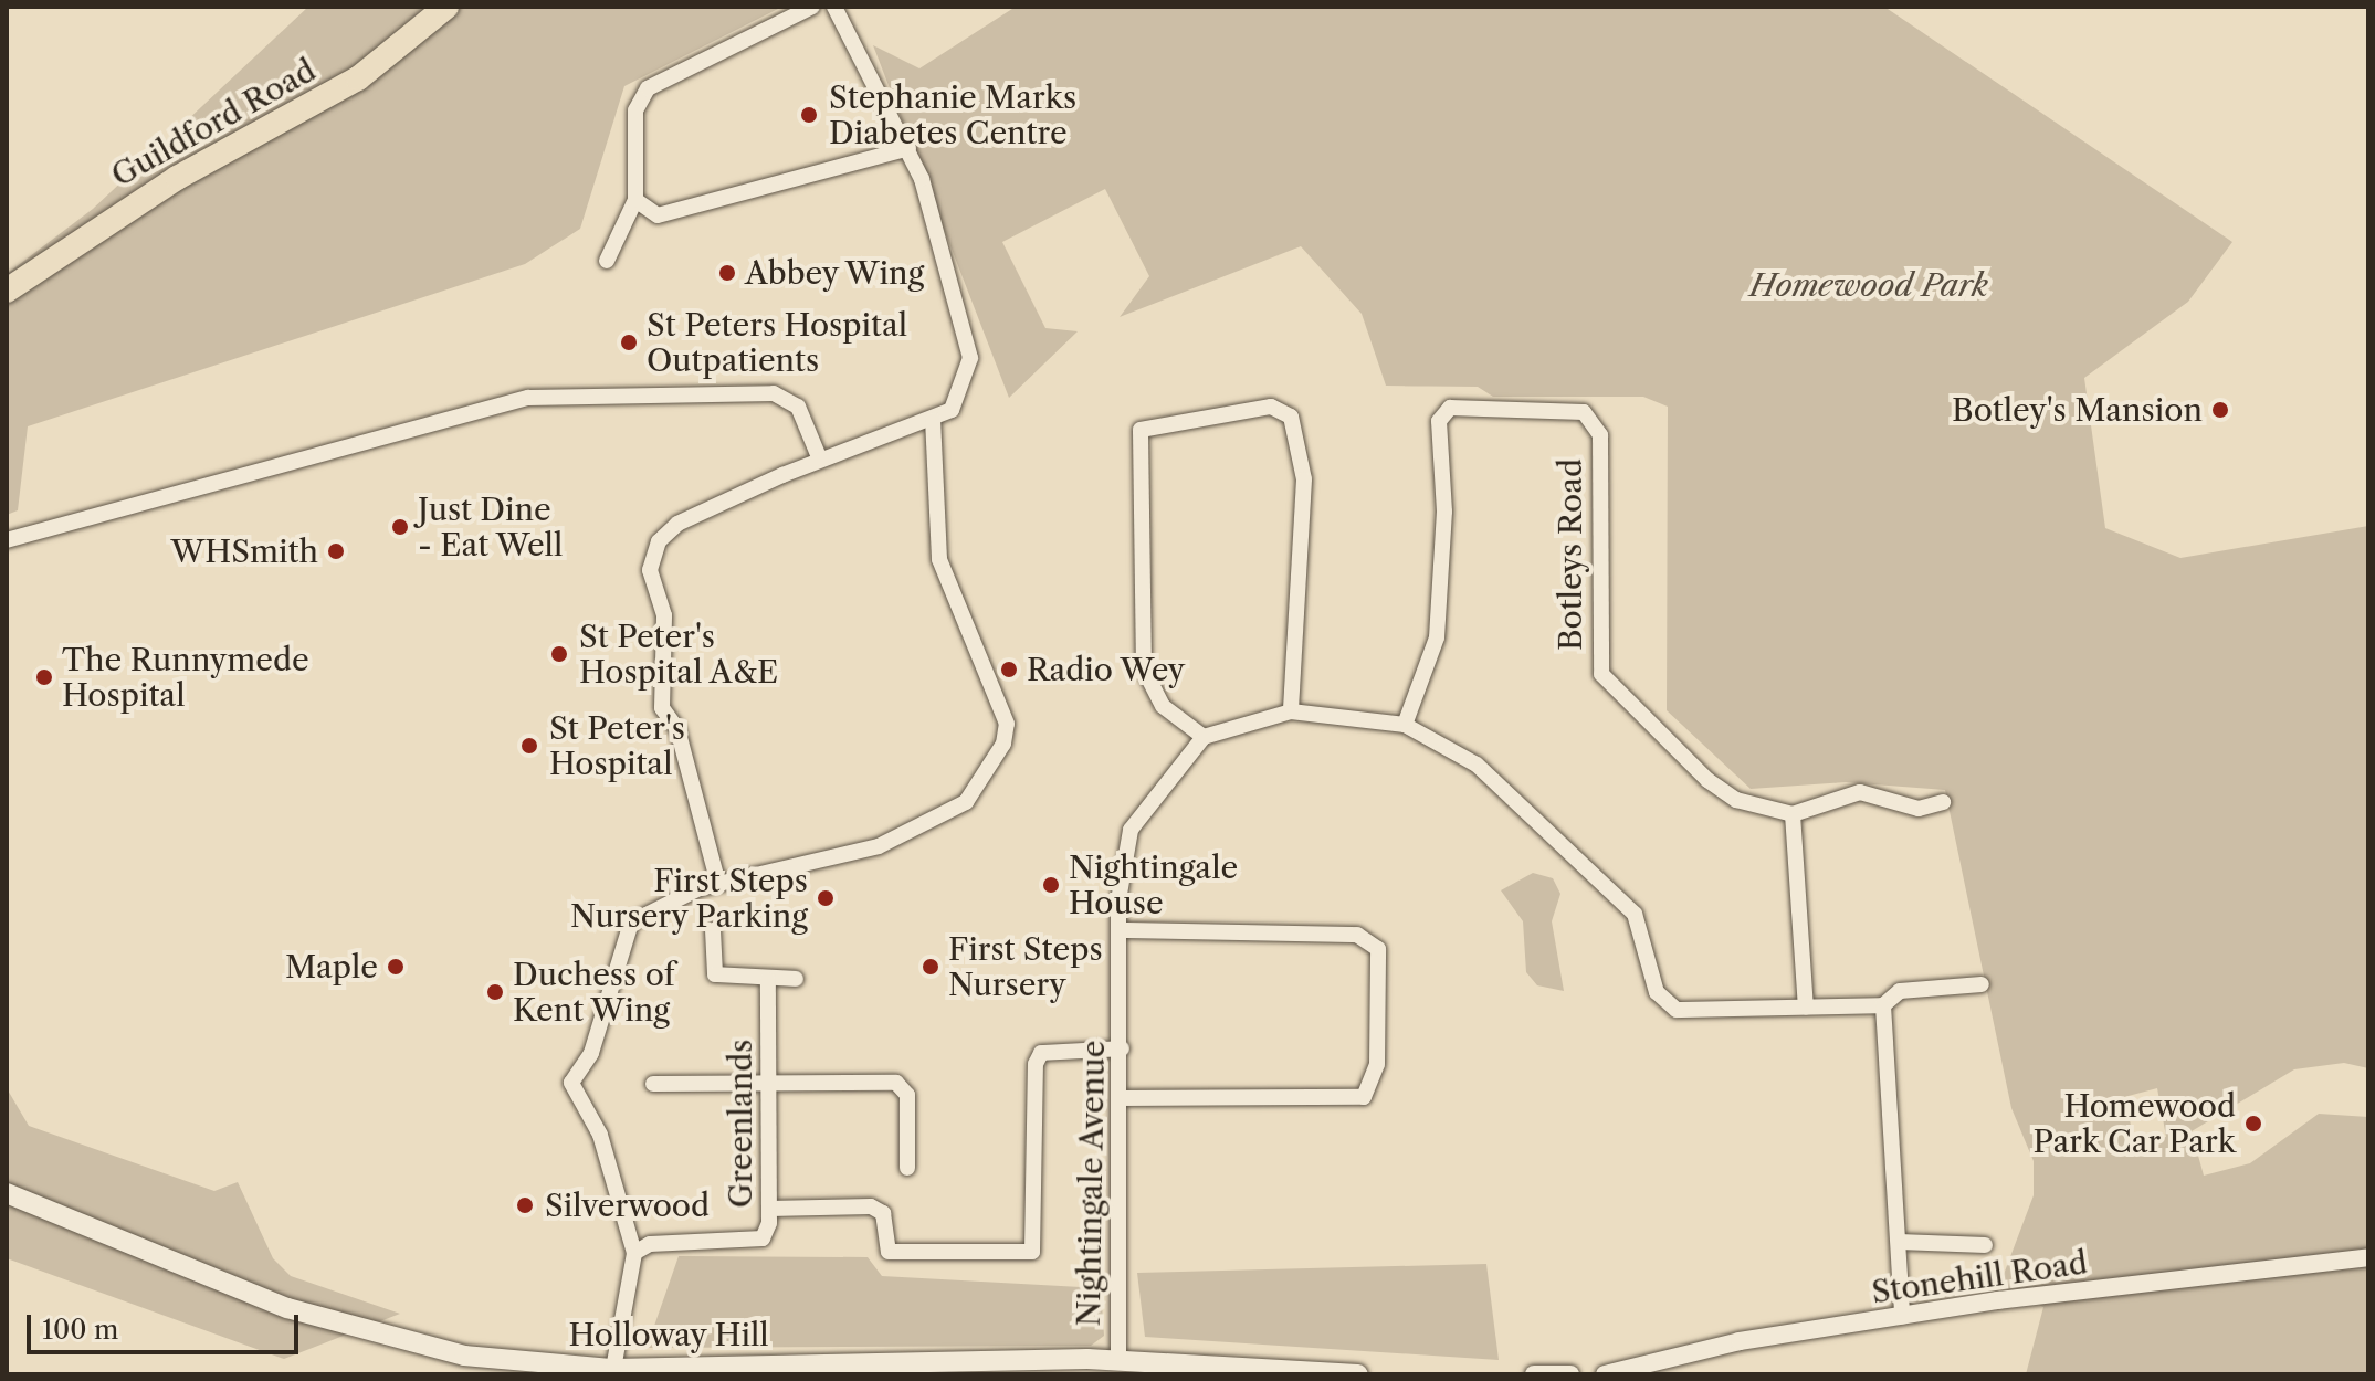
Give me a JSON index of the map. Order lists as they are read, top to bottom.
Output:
{
  "streets": {
    "main road": ["Guildford Road", "Holloway Hill"],
    "street": [
      "Botleys Road",
      "Greenlands",
      "Nightingale Avenue",
      "Stonehill Road"
    ]
  },
  "crossings": [
    ["Nightingale Avenue", "Holloway Hill"]
  ],
  "parks": ["Homewood Park"],
  "places": [
    "Stephanie Marks Diabetes Centre",
    "Abbey Wing",
    "St Peters Hospital Outpatients",
    "Botley's Mansion",
    "Just Dine - Eat Well",
    "WHSmith",
    "St Peter's Hospital A&E",
    "Radio Wey",
    "The Runnymede Hospital",
    "St Peter's Hospital",
    "Nightingale House",
    "First Steps Nursery Parking",
    "Maple",
    "First Steps Nursery",
    "Duchess of Kent Wing",
    "Homewood Park Car Park",
    "Silverwood"
  ],
  "scale_bar": "100 m"
}
